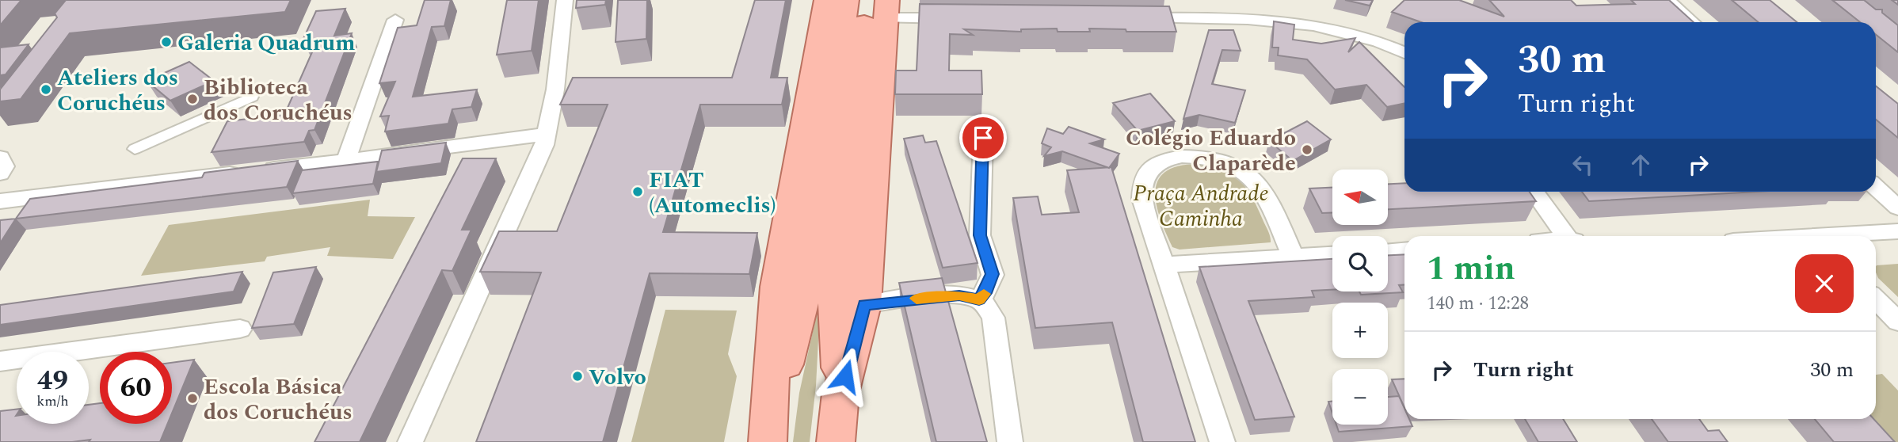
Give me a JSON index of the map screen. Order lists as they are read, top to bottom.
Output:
{
  "parks": ["Praça Andrade Caminha"],
  "places": [
    "Galeria Quadrum",
    "Ateliers dos Coruchéus",
    "Biblioteca dos Coruchéus",
    "Colégio Eduardo Claparède",
    "FIAT (Automeclis)",
    "Volvo",
    "Escola Básica dos Coruchéus"
  ],
  "north": "left",
  "page": {
    "turn": ["30 m", "Turn right"],
    "map_buttons": ["+", "−"],
    "heading": ["1 min", "140 m · 12:28"],
    "list": [
      {
        "name": "Turn right",
        "value": "30 m"
      }
    ],
    "speed": "49 km/h",
    "limit": "60"
  }
}
